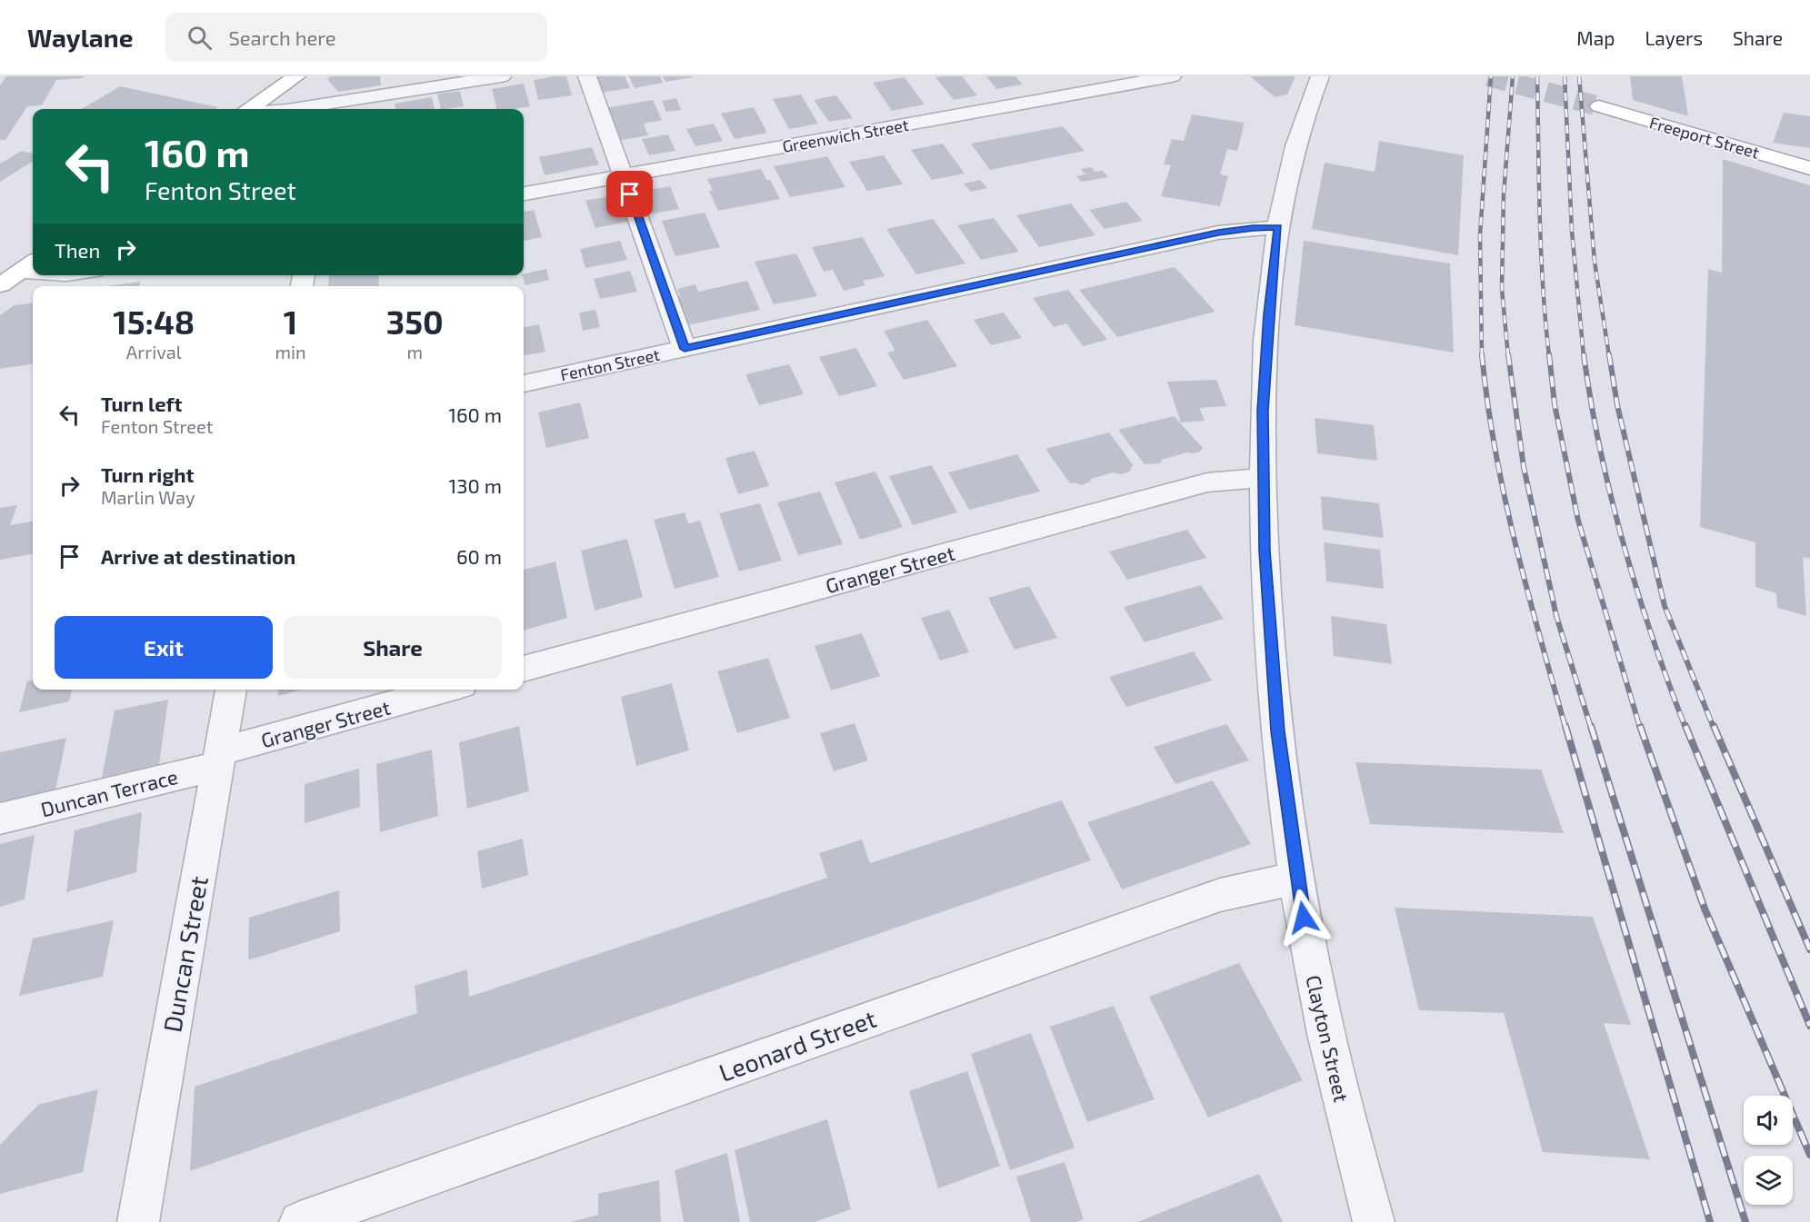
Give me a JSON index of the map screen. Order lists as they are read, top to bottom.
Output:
{
  "streets": {
    "main road": ["Freeport Street"],
    "street": [
      "Greenwich Street",
      "Fenton Street",
      "Granger Street",
      "Duncan Terrace",
      "Duncan Street",
      "Clayton Street",
      "Leonard Street"
    ]
  },
  "crossings": [
    ["Fenton Street", "Clayton Street"],
    ["Granger Street", "Duncan Terrace"],
    ["Granger Street", "Duncan Street"],
    ["Granger Street", "Clayton Street"],
    ["Duncan Terrace", "Duncan Street"],
    ["Clayton Street", "Leonard Street"]
  ],
  "page": {
    "header": "Waylane",
    "search": "Search here",
    "nav": ["Map", "Layers", "Share"],
    "turn": ["160 m", "Fenton Street"],
    "then": "Then",
    "eta": [
      "15:48",
      "Arrival",
      "1",
      "min",
      "350",
      "m"
    ],
    "list": [
      {
        "name": "Turn left",
        "note": "Fenton Street",
        "value": "160 m"
      },
      {
        "name": "Turn right",
        "note": "Marlin Way",
        "value": "130 m"
      },
      {
        "name": "Arrive at destination",
        "value": "60 m"
      }
    ],
    "buttons": ["Exit", "Share"]
  }
}
